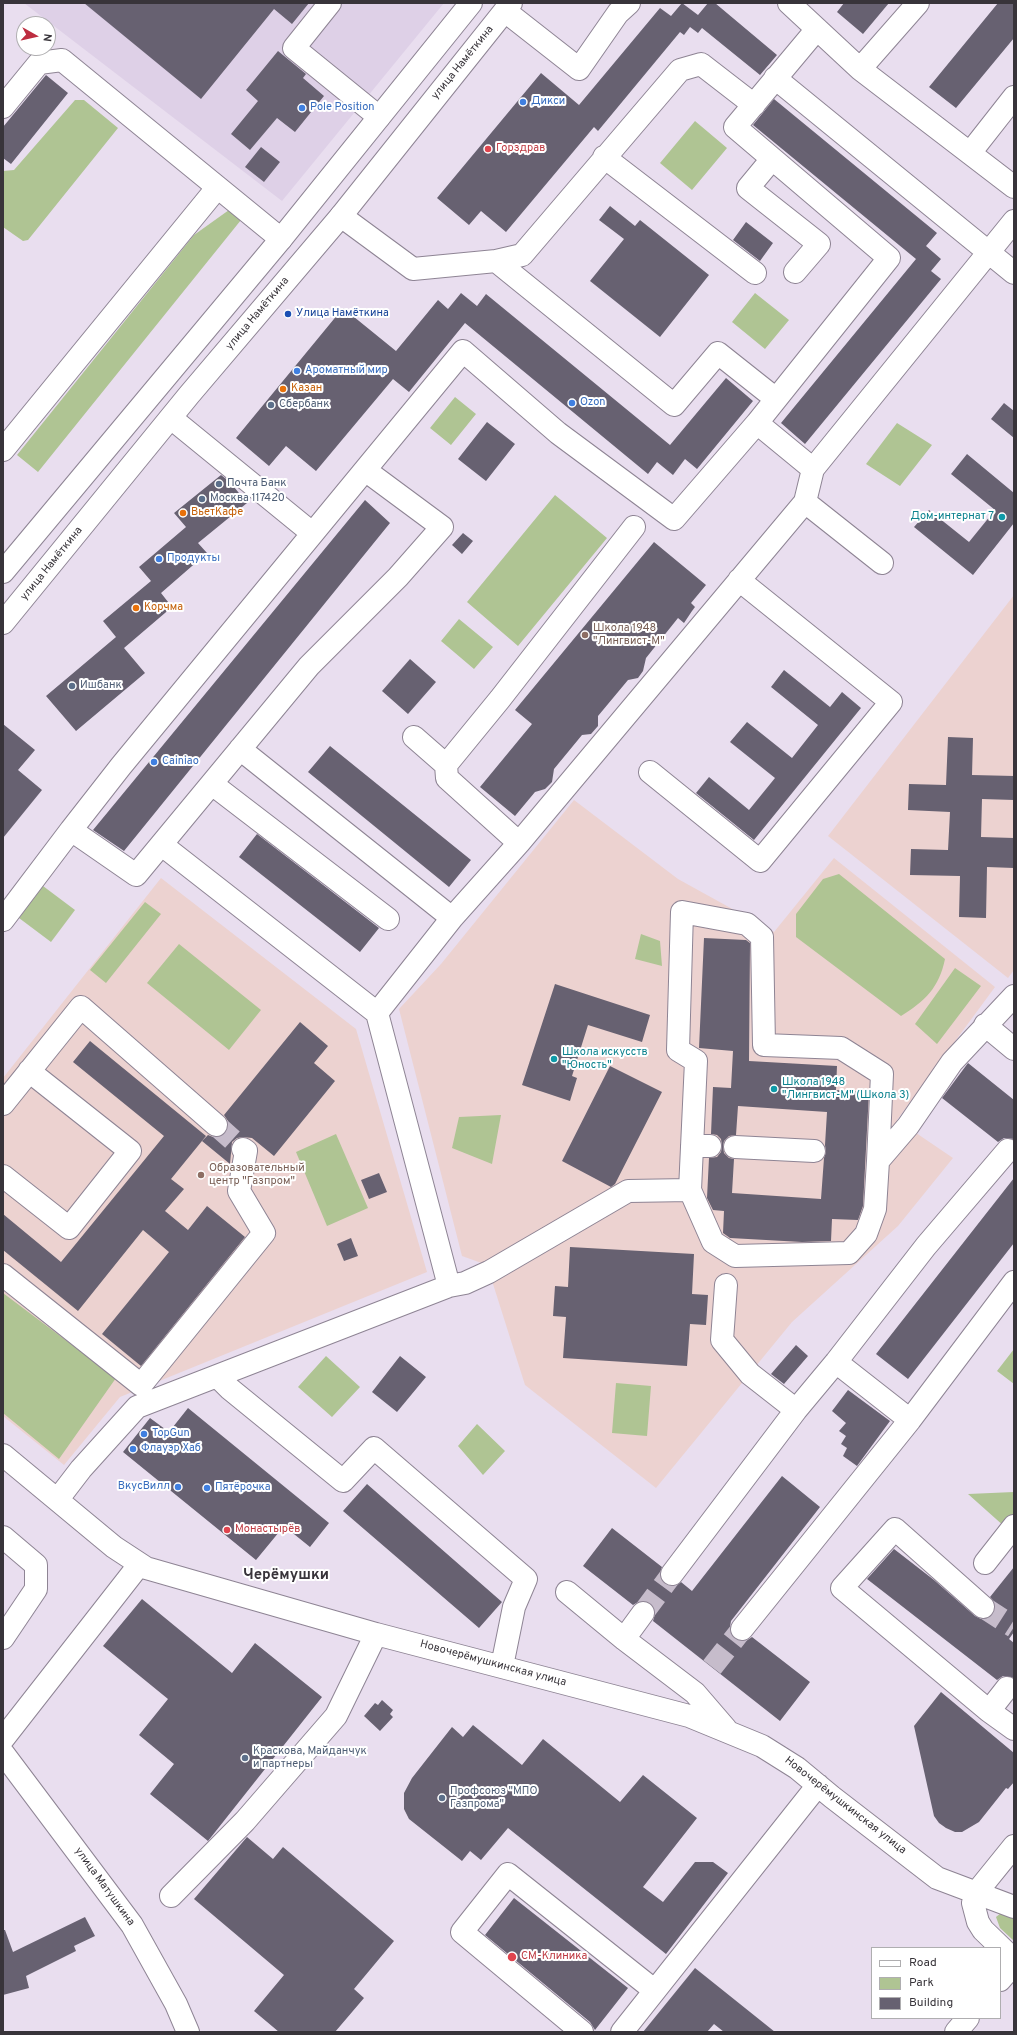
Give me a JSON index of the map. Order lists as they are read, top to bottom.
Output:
{
  "streets": {
    "street": ["улица Намёткина", "Новочерёмушкинская улица", "улица Матушкина"]
  },
  "districts": ["Черёмушки"],
  "places": [
    "Дикси",
    "Pole Position",
    "Горздрав",
    "Улица Намёткина",
    "Ароматный мир",
    "Казан",
    "Ozon",
    "Сбербанк",
    "Почта Банк",
    "Москва 117420",
    "ВьетКафе",
    "Дом-интернат 7",
    "Продукты",
    "Корчма",
    "Школа 1948 \"Лингвист-М\"",
    "Ишбанк",
    "Cainiao",
    "Школа искусств \"Юность\"",
    "Школа 1948 \"Лингвист-М\" (Школа 3)",
    "Образовательный центр \"Газпром\"",
    "TopGun",
    "Флауэр Хаб",
    "ВкусВилл",
    "Пятёрочка",
    "Монастырёв",
    "Краскова, Майданчук и партнеры",
    "Профсоюз \"МПО Газпрома\"",
    "СМ-Клиника"
  ],
  "legend": ["Road", "Park", "Building"],
  "north": "right"
}
